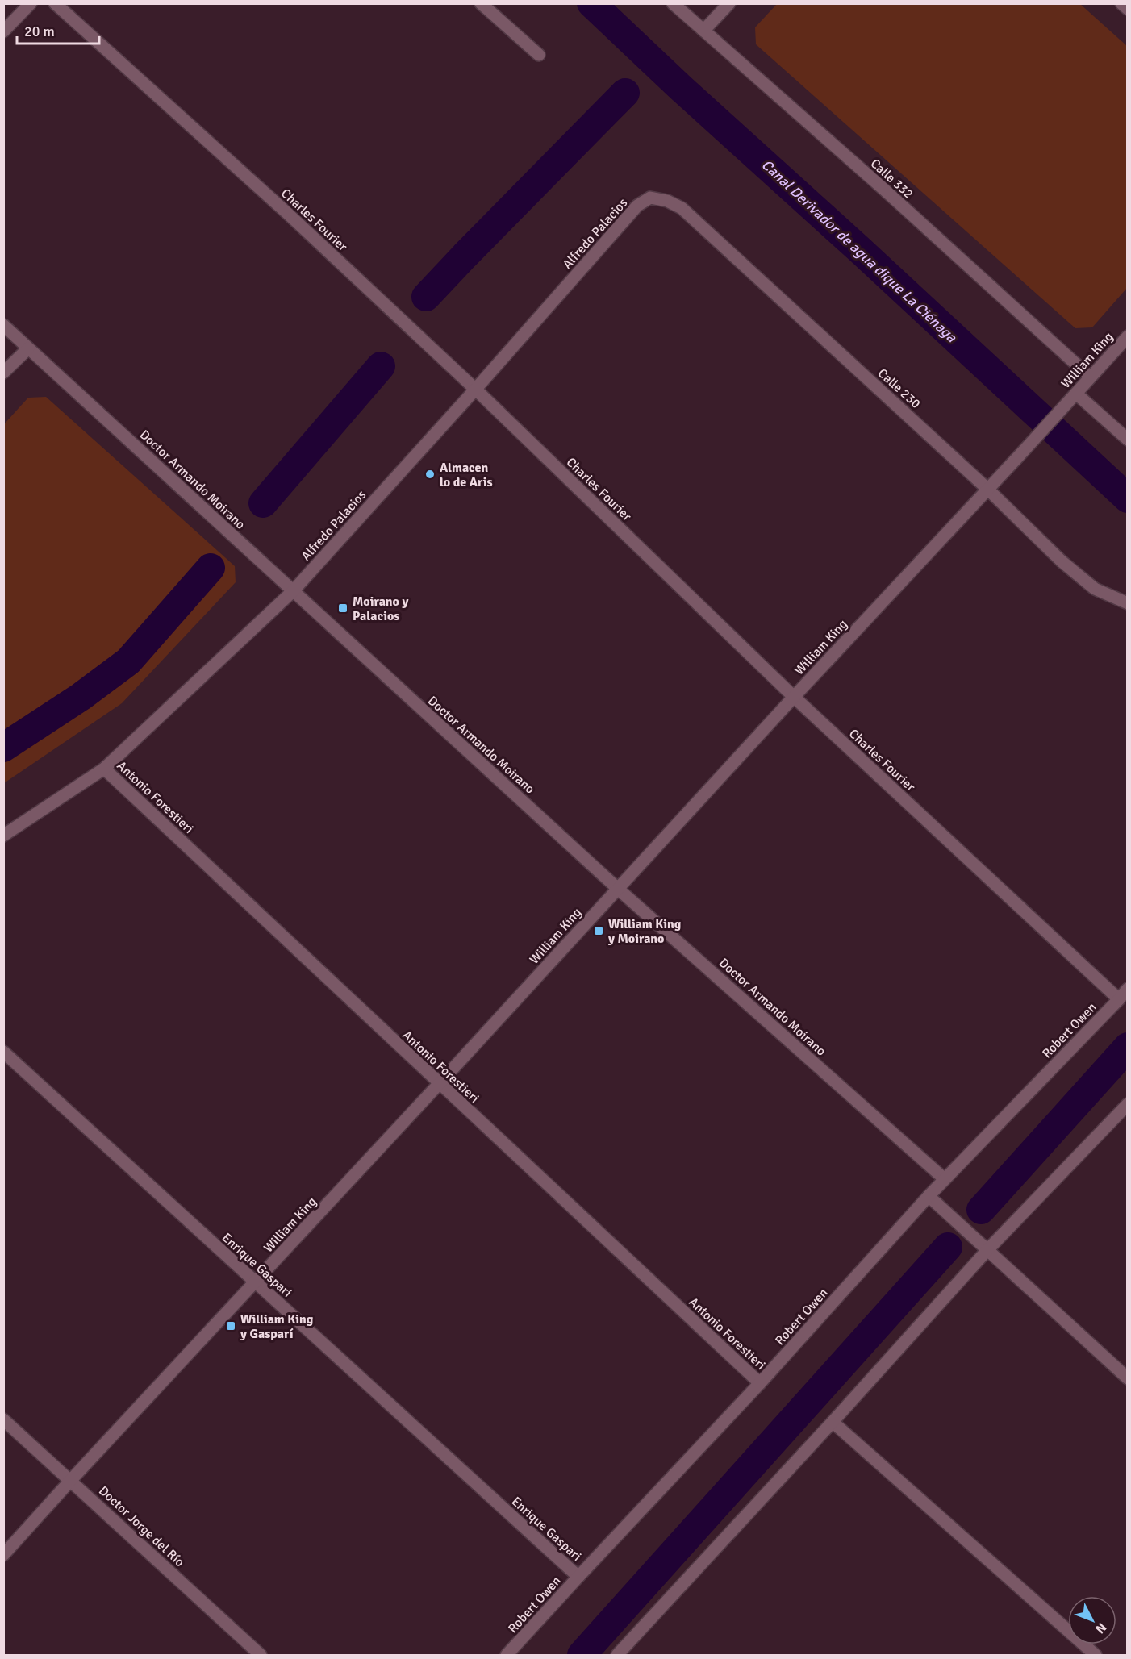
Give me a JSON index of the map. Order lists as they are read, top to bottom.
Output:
{
  "streets": {
    "street": [
      "Calle 332",
      "Charles Fourier",
      "Alfredo Palacios",
      "William King",
      "Calle 230",
      "Doctor Armando Moirano",
      "Antonio Forestieri",
      "Robert Owen",
      "Enrique Gaspari",
      "Doctor Jorge del Río"
    ]
  },
  "crossings": [
    ["Calle 332", "William King"],
    ["Charles Fourier", "Alfredo Palacios"],
    ["Charles Fourier", "William King"],
    ["Charles Fourier", "Robert Owen"],
    ["Alfredo Palacios", "Calle 230"],
    ["Alfredo Palacios", "Doctor Armando Moirano"],
    ["Alfredo Palacios", "Antonio Forestieri"],
    ["William King", "Calle 230"],
    ["William King", "Doctor Armando Moirano"],
    ["William King", "Antonio Forestieri"],
    ["William King", "Enrique Gaspari"],
    ["William King", "Doctor Jorge del Río"],
    ["Doctor Armando Moirano", "Robert Owen"],
    ["Antonio Forestieri", "Robert Owen"],
    ["Robert Owen", "Enrique Gaspari"]
  ],
  "water": ["Canal Derivador de agua dique La Ciénaga"],
  "places": {
    "other": ["Almacen lo de Aris"],
    "transit": ["Moirano y Palacios", "William King y Moirano", "William King y Gasparí"]
  },
  "scale_bar": "20 m",
  "north": "bottom right"
}
